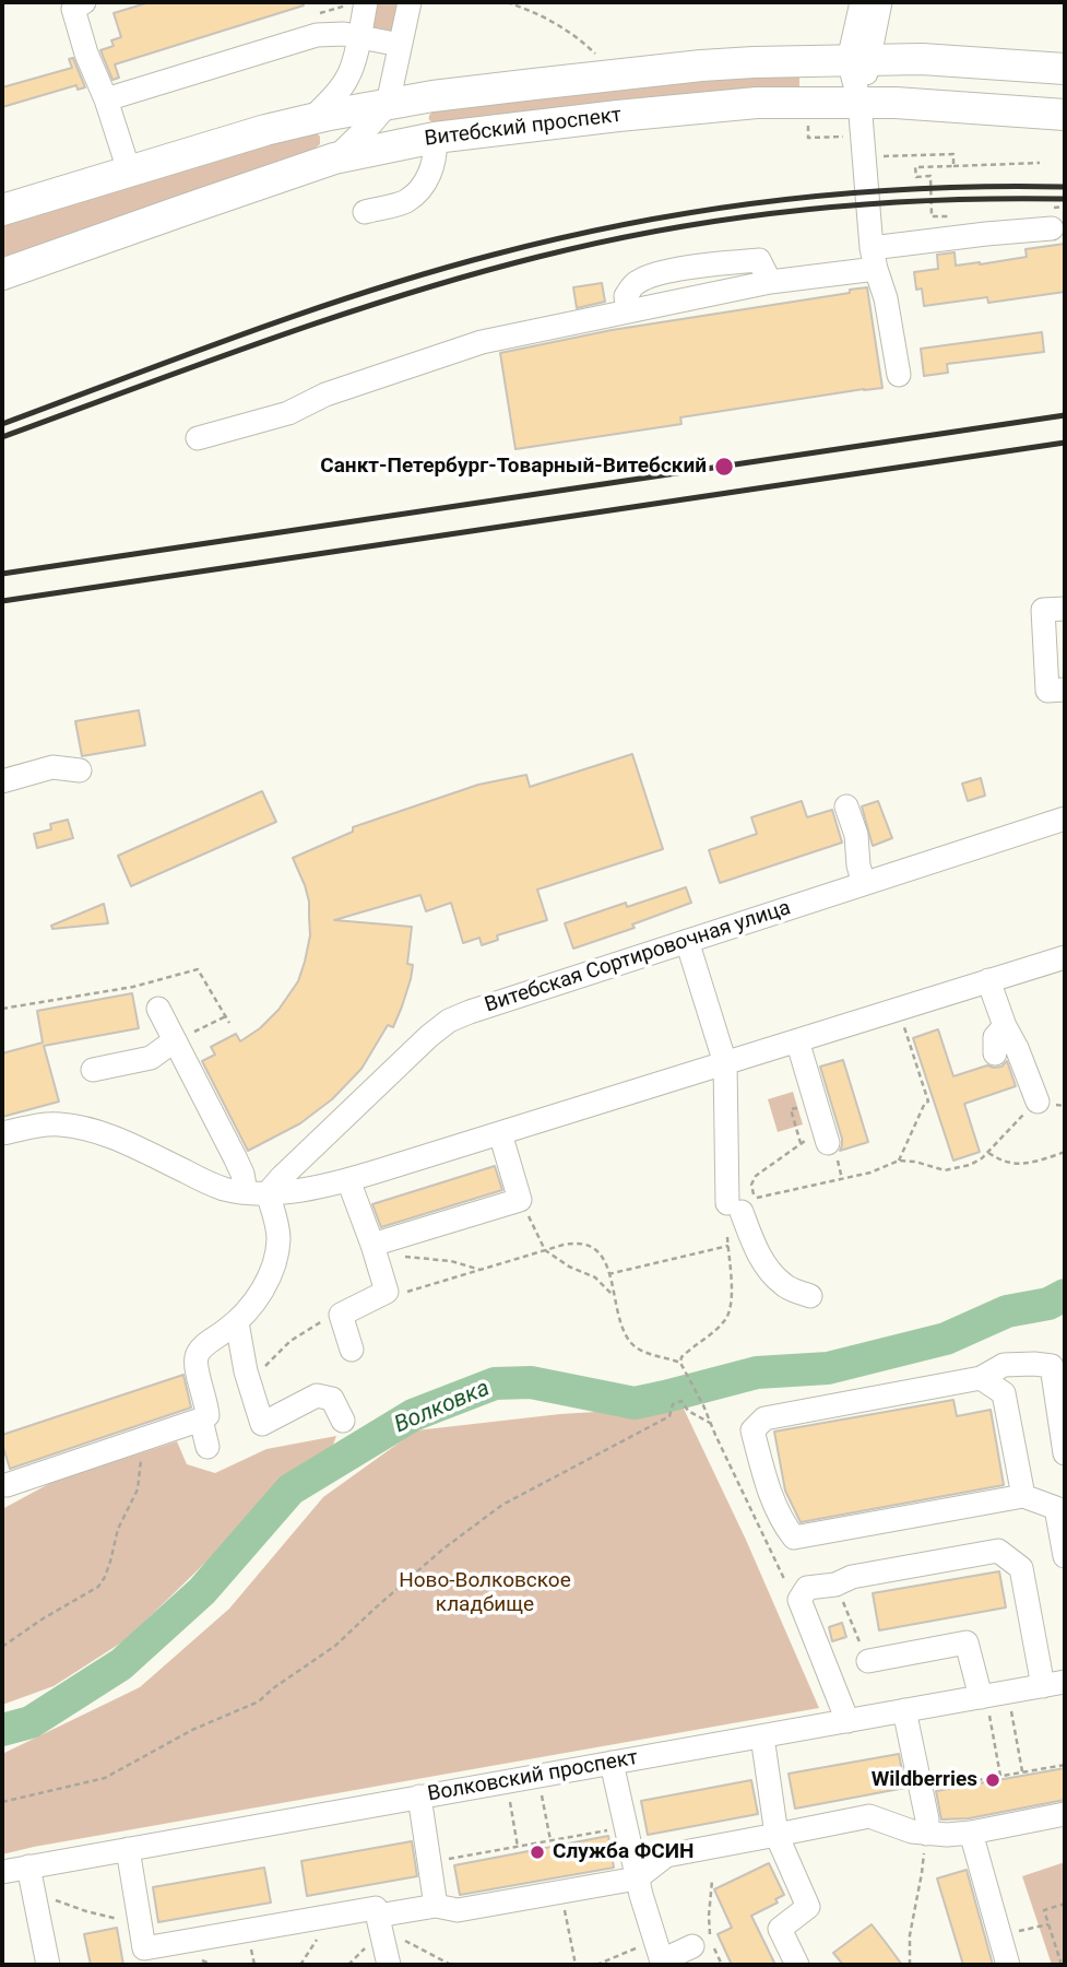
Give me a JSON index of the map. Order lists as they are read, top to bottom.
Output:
{
  "streets": {
    "main road": ["Витебский проспект"],
    "street": ["Витебская Сортировочная улица", "Волковский проспект"]
  },
  "water": ["Волковка"],
  "parks": ["Ново-Волковское кладбище"],
  "places": ["Санкт-Петербург-Товарный-Витебский", "Wildberries", "Служба ФСИН"]
}
